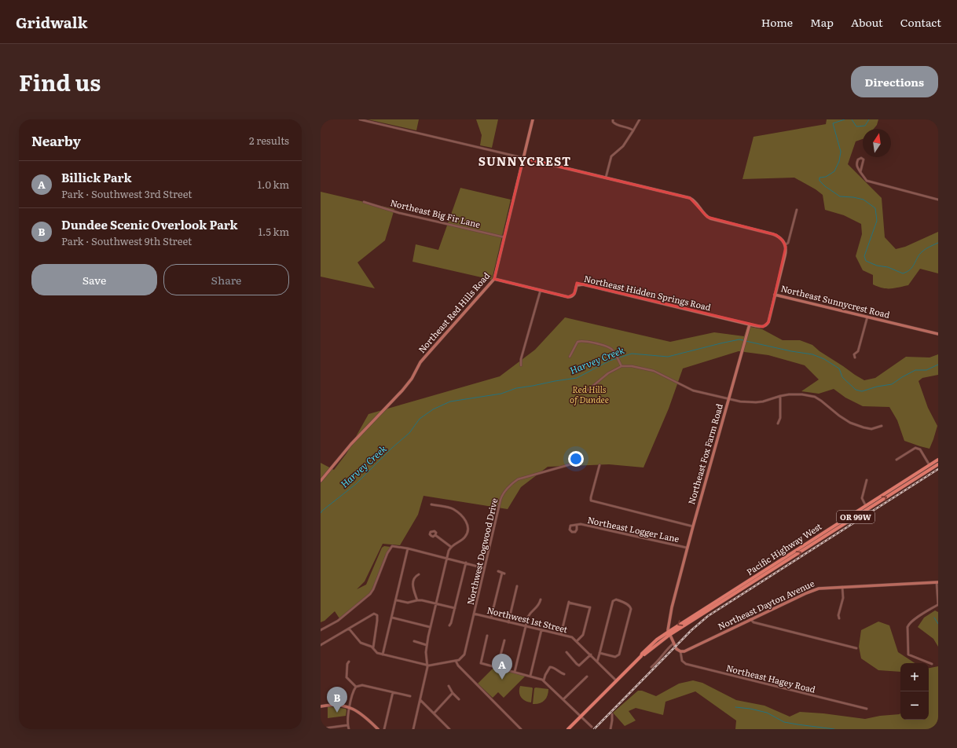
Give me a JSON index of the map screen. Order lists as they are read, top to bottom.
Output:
{
  "streets": {
    "main road": ["OR 99W", "Pacific Highway West"],
    "street": [
      "Northeast Big Fir Lane",
      "Northeast Hidden Springs Road",
      "Northeast Sunnycrest Road",
      "Northeast Red Hills Road",
      "Northeast Fox Farm Road",
      "Northeast Logger Lane",
      "Northwest Dogwood Drive",
      "Northeast Dayton Avenue",
      "Northwest 1st Street",
      "Northeast Hagey Road"
    ]
  },
  "crossings": [
    ["Northeast Big Fir Lane", "Northeast Red Hills Road"],
    ["Northeast Hidden Springs Road", "Northeast Red Hills Road"],
    ["Northeast Hidden Springs Road", "Northeast Fox Farm Road"],
    ["Northeast Fox Farm Road", "Northeast Logger Lane"],
    ["Northeast Fox Farm Road", "Pacific Highway West"],
    ["OR 99W", "Pacific Highway West"],
    ["OR 99W", "Northwest 1st Street"],
    ["Pacific Highway West", "Northwest 1st Street"],
    ["Northwest Dogwood Drive", "Northwest 1st Street"],
    ["Northeast Dayton Avenue", "Northeast Hagey Road"]
  ],
  "districts": ["SUNNYCREST"],
  "water": ["Harvey Creek"],
  "parks": ["Red Hills of Dundee"],
  "north": "top",
  "page": {
    "header": "Gridwalk",
    "nav": [
      "Home",
      "Map",
      "About",
      "Contact"
    ],
    "title": "Find us",
    "buttons": [
      "Directions",
      ["Save", "Share"]
    ],
    "heading": ["Nearby", "2 results"],
    "list": [
      {
        "mark": "A",
        "name": "Billick Park",
        "note": "Park · Southwest 3rd Street",
        "value": "1.0 km"
      },
      {
        "mark": "B",
        "name": "Dundee Scenic Overlook Park",
        "note": "Park · Southwest 9th Street",
        "value": "1.5 km"
      }
    ],
    "pins": ["A", "B"],
    "map_buttons": ["+", "−"]
  }
}
